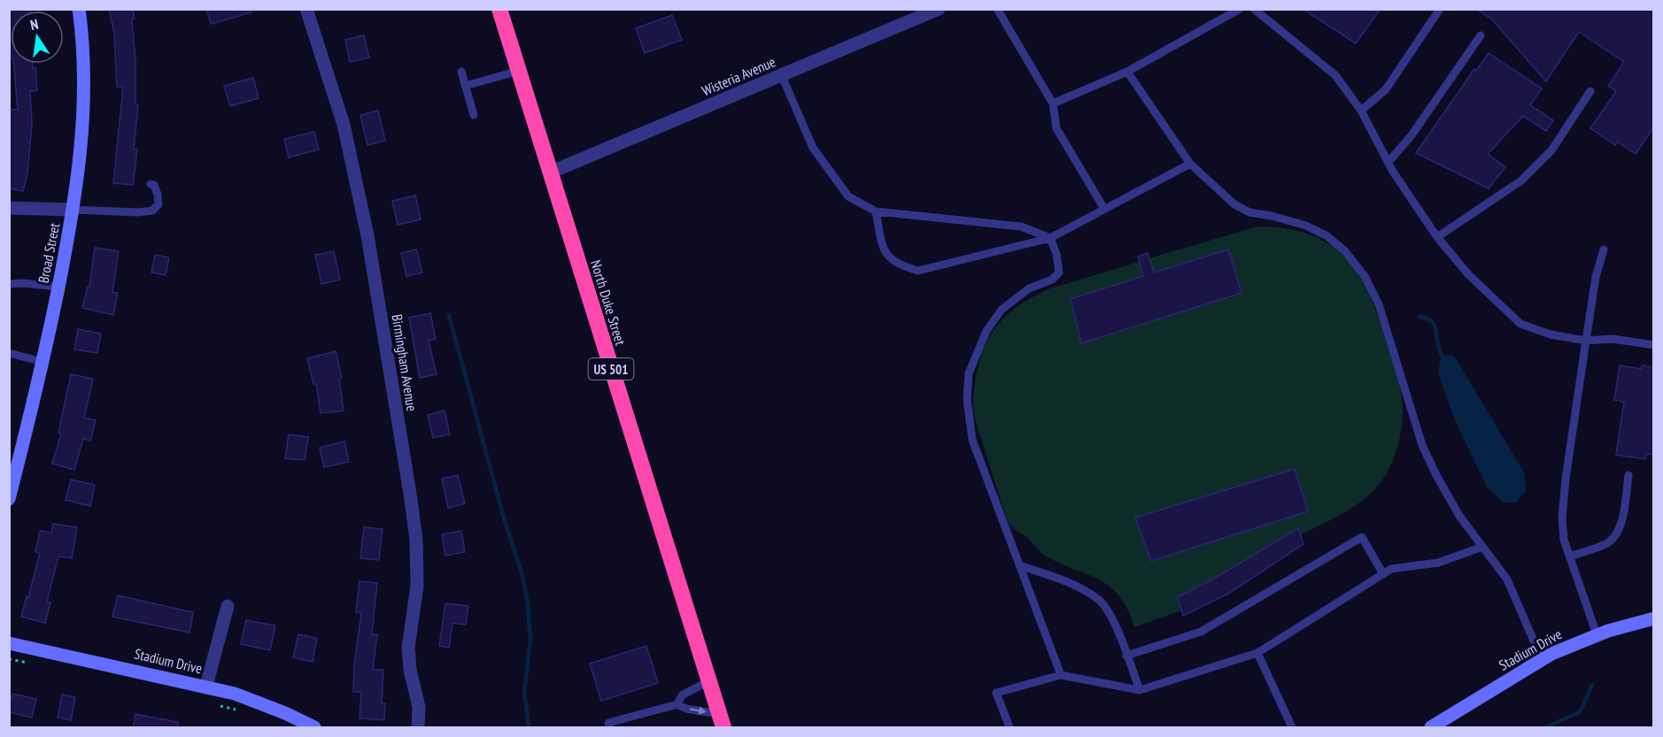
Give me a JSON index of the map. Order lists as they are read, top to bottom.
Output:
{
  "streets": {
    "highway": ["North Duke Street", "US 501"],
    "street": [
      "Wisteria Avenue",
      "Broad Street",
      "Birmingham Avenue",
      "Stadium Drive"
    ]
  },
  "crossings": [
    ["Wisteria Avenue", "North Duke Street"]
  ],
  "north": "top"
}
